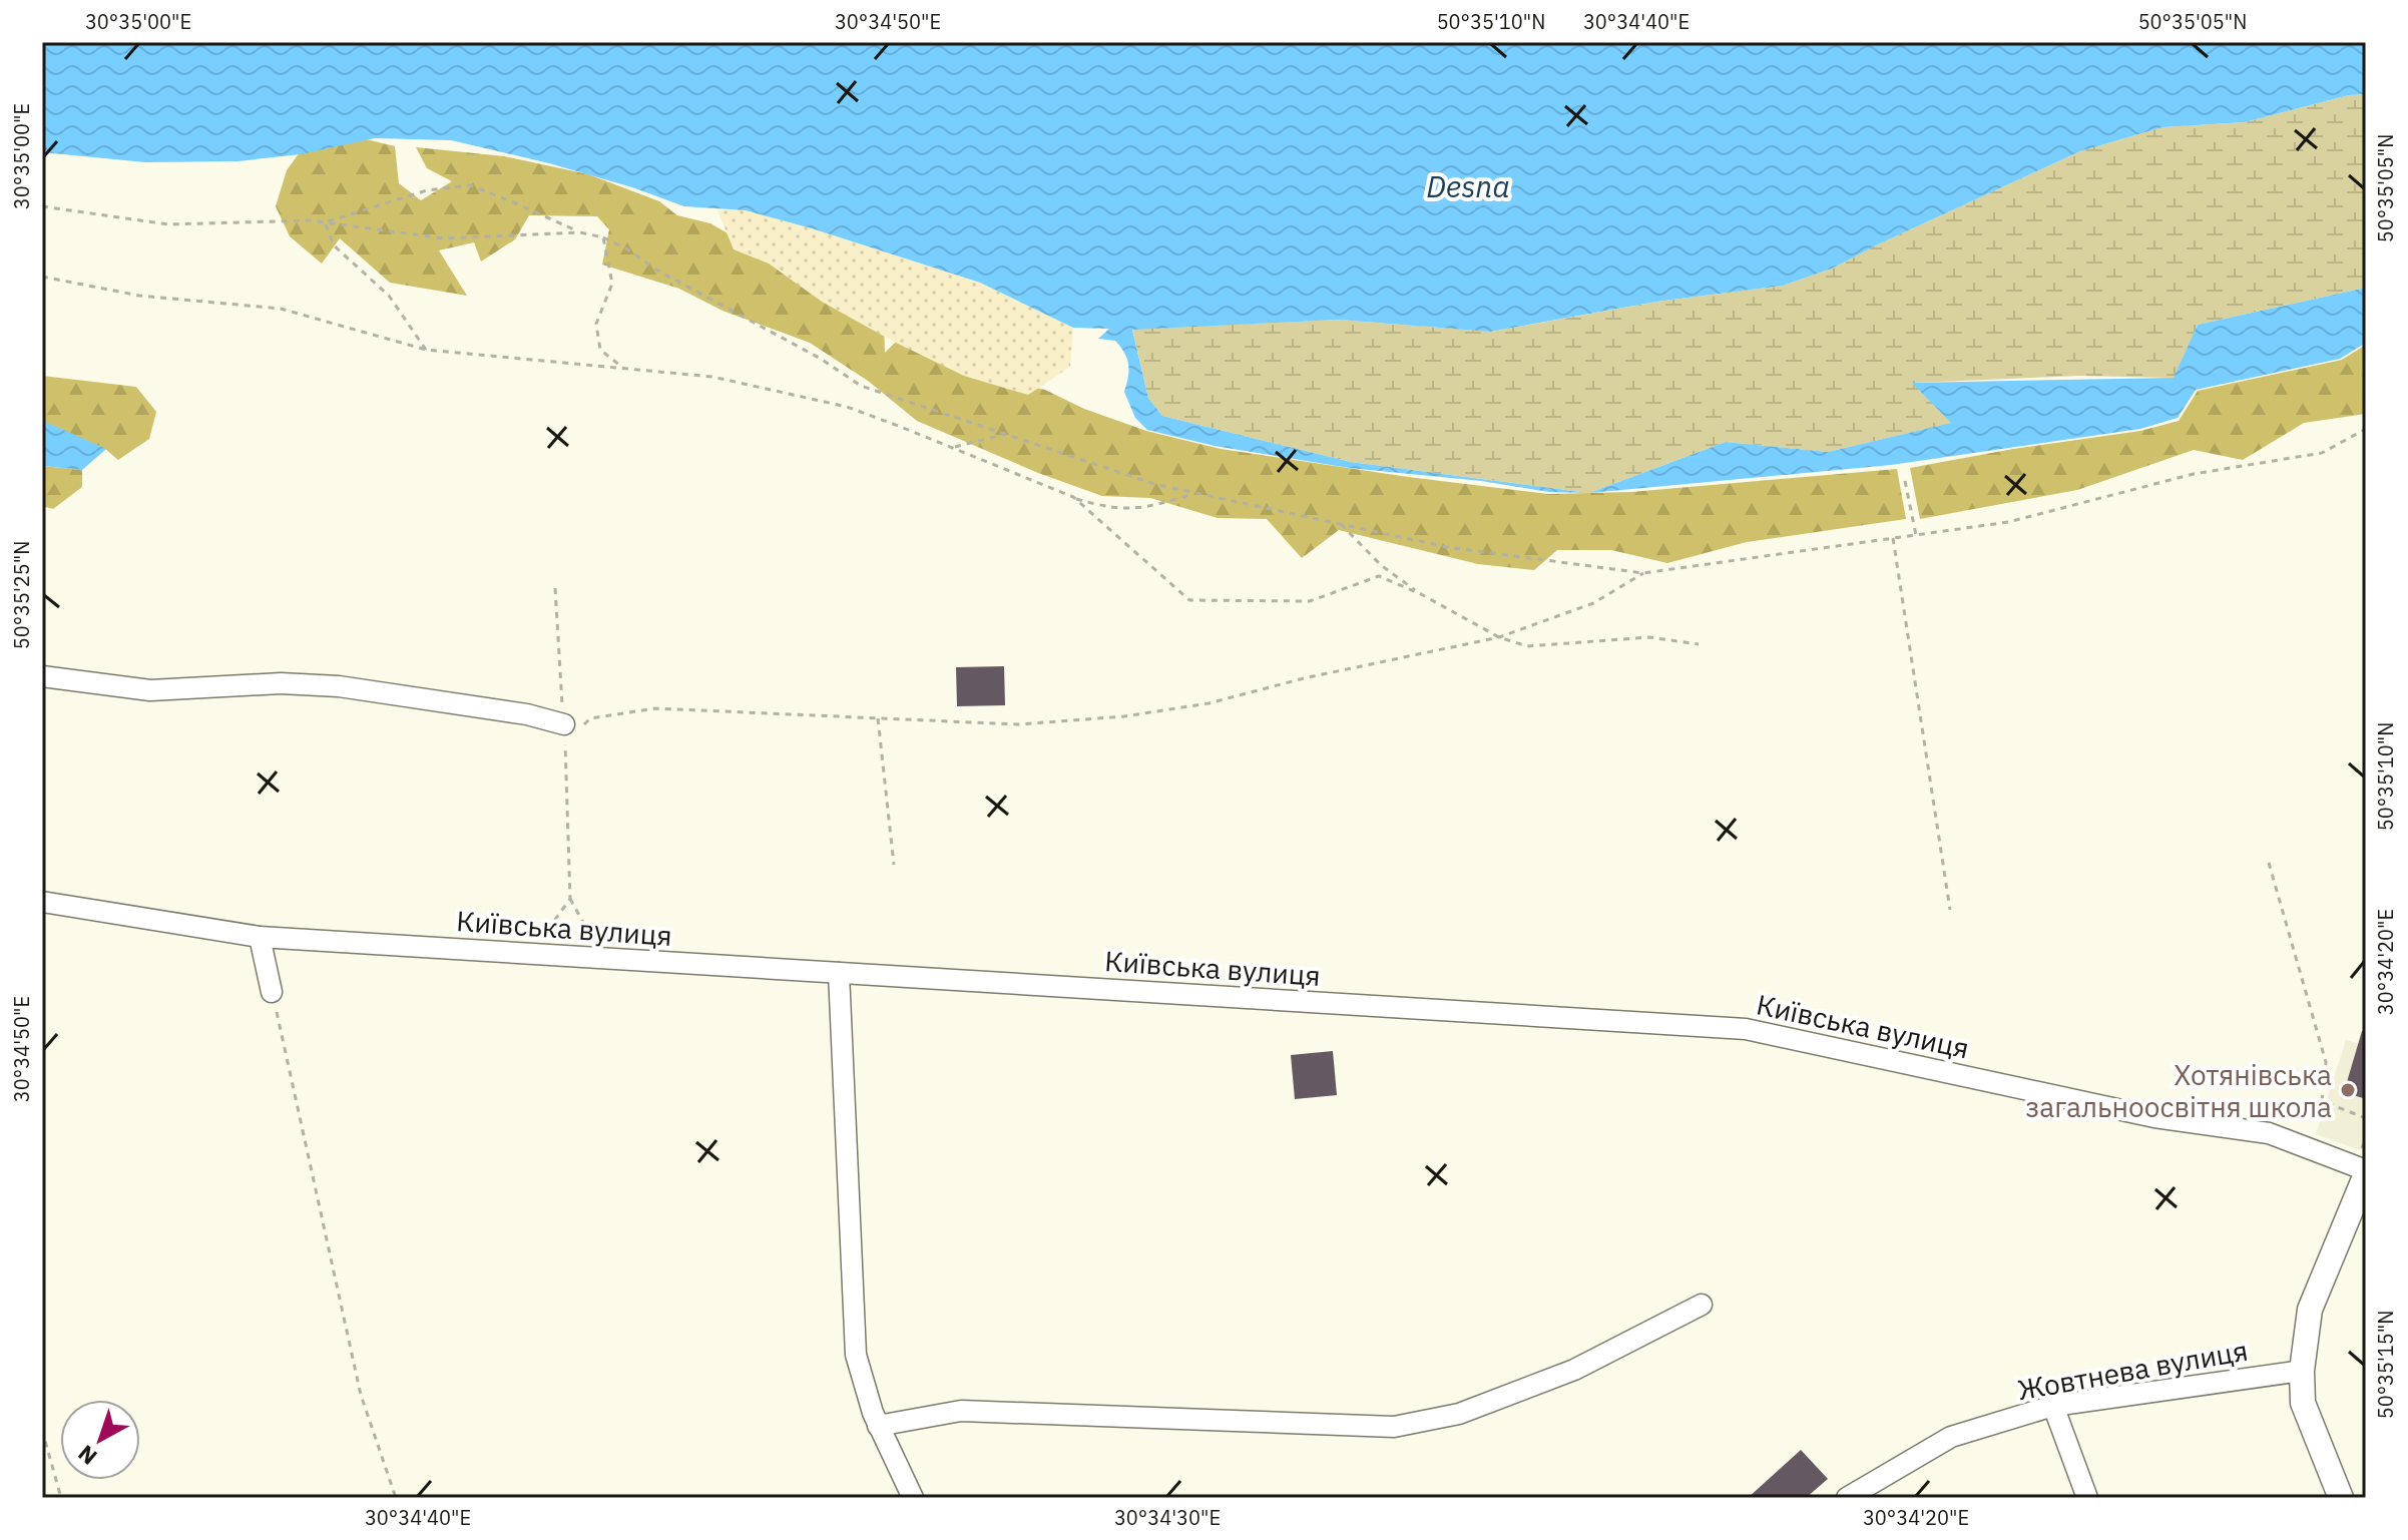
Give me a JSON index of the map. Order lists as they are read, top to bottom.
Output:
{
  "streets": {
    "street": ["Київська вулиця", "Жовтнева вулиця"]
  },
  "water": ["Desna"],
  "places": ["Хотянівська загальноосвітня школа"],
  "north": "bottom left",
  "coordinates": [
    "30°35'00\"E",
    "30°34'50\"E",
    "50°35'10\"N",
    "30°34'40\"E",
    "50°35'05\"N",
    "50°35'25\"N",
    "30°34'20\"E",
    "50°35'15\"N",
    "30°34'30\"E"
  ]
}
